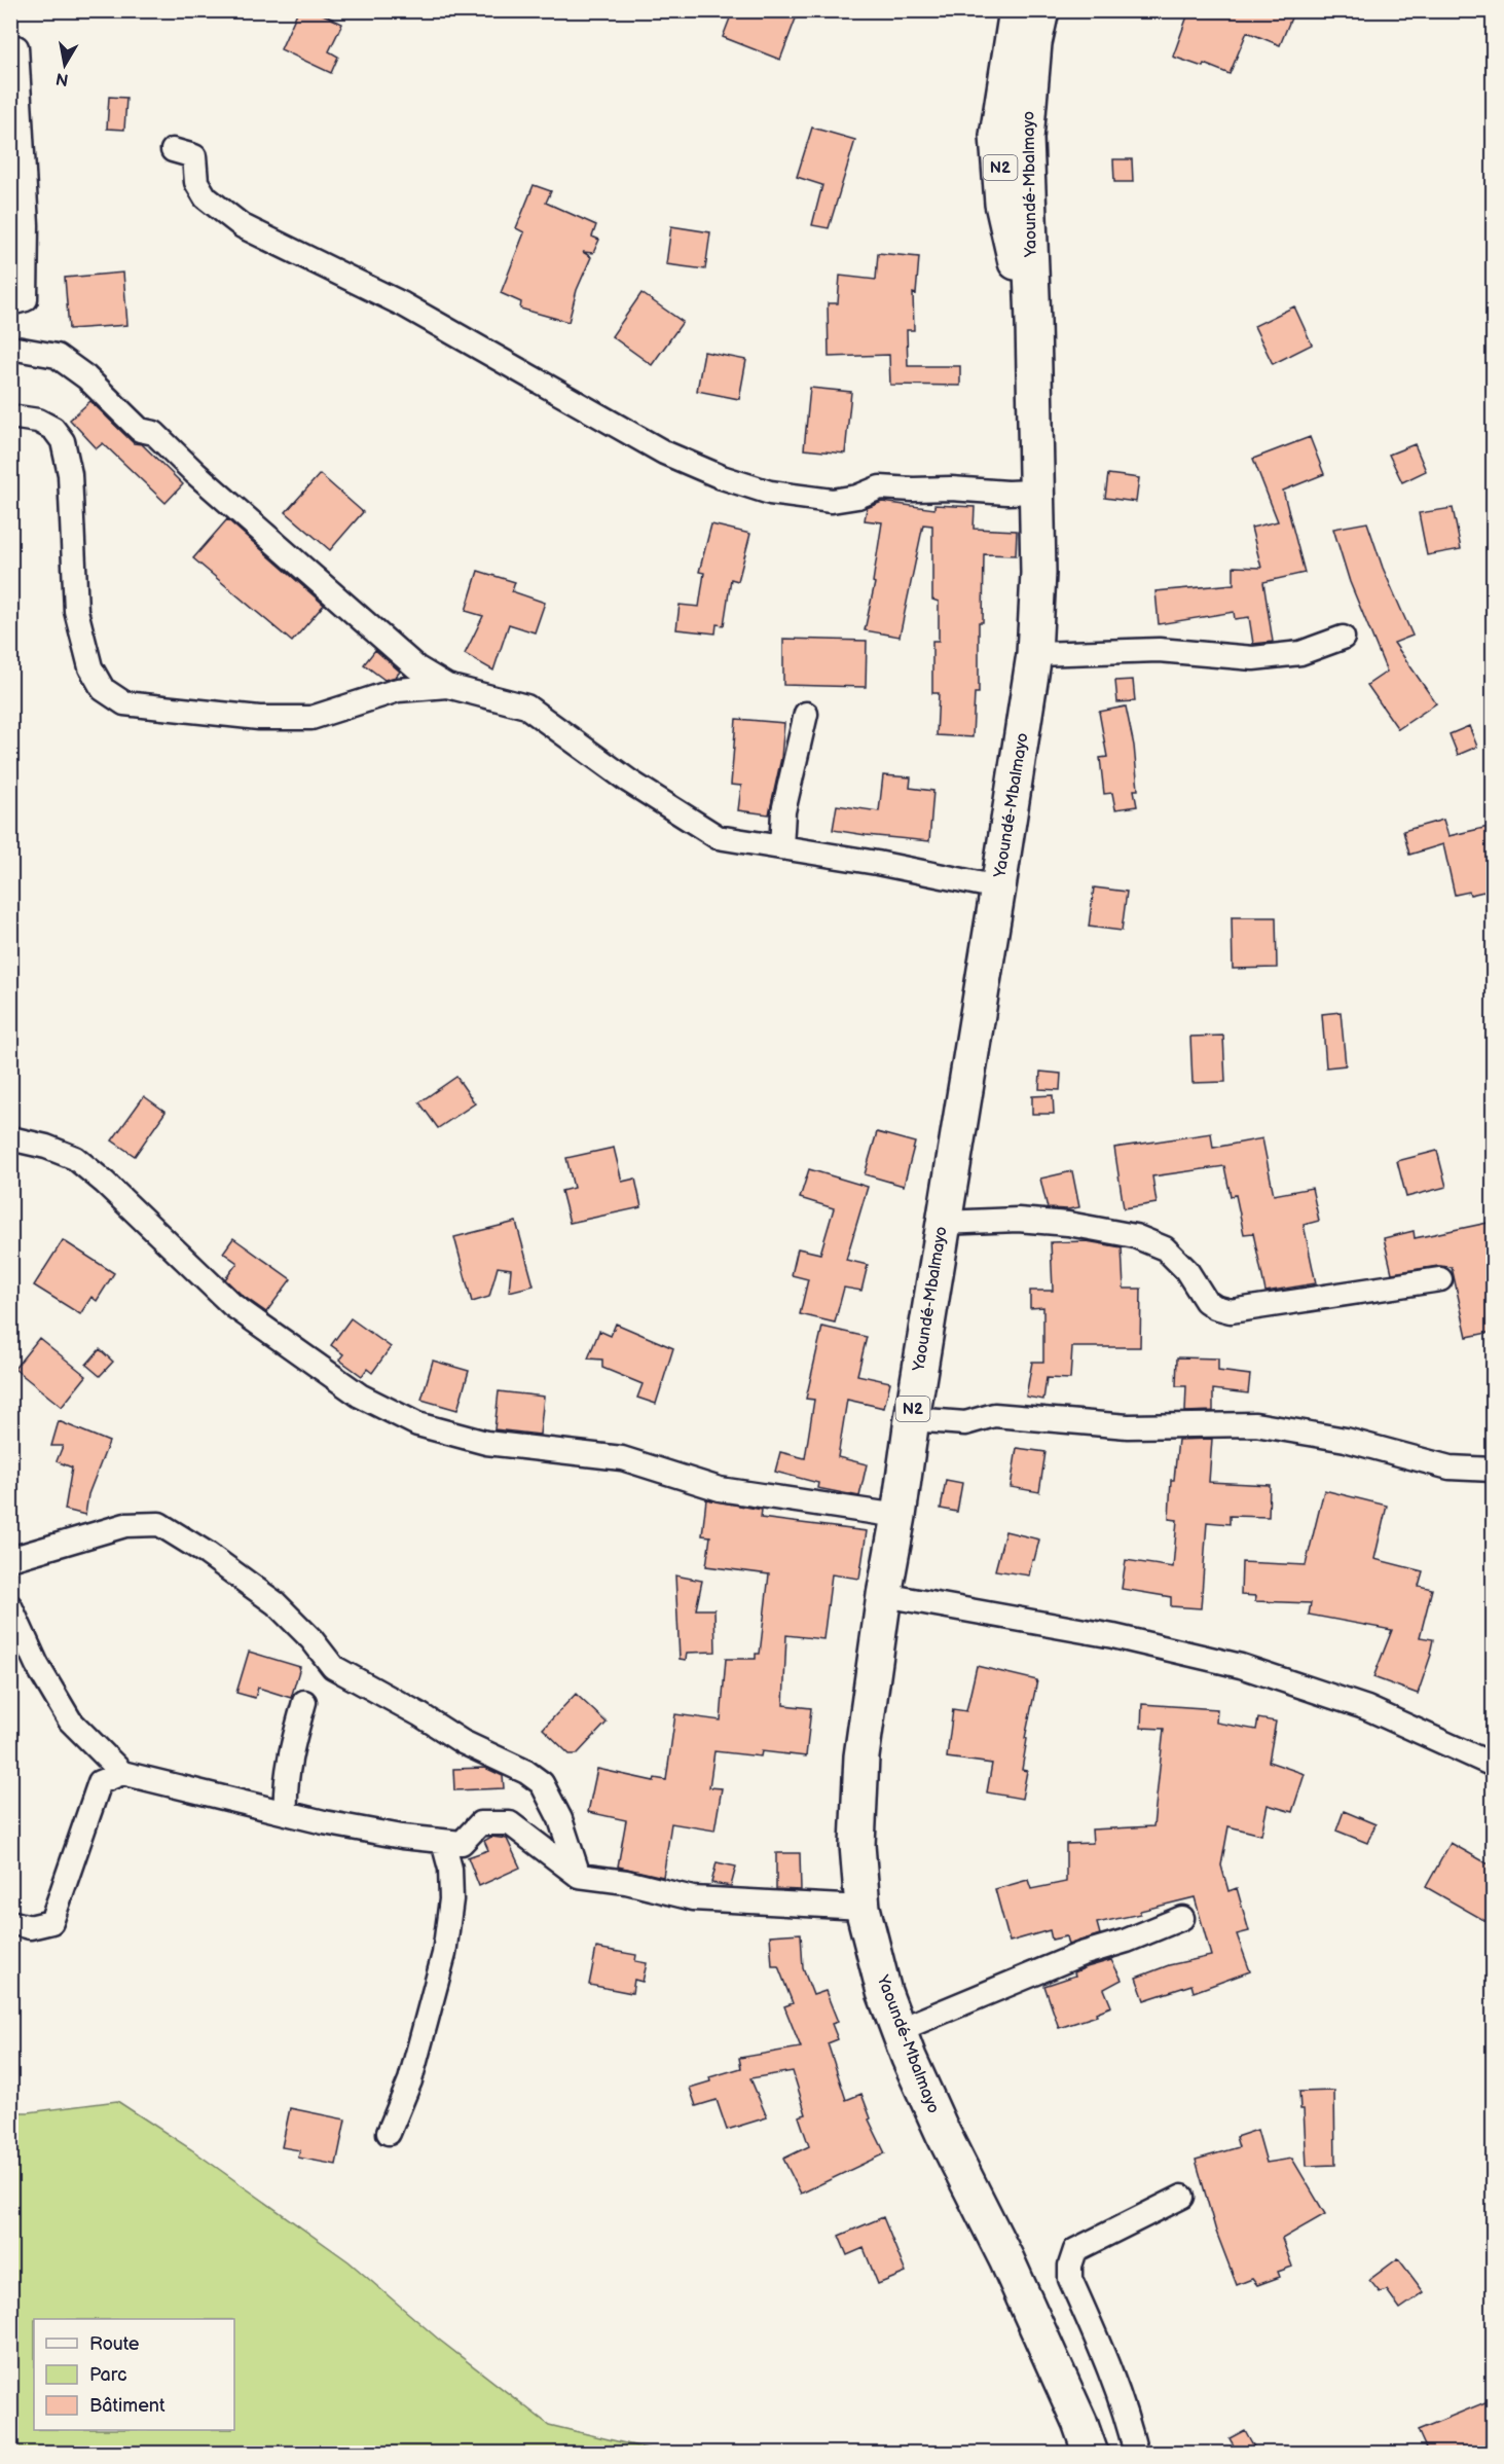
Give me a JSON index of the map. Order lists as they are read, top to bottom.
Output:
{
  "streets": {
    "highway": ["N2", "Yaoundé-Mbalmayo"]
  },
  "legend": ["Route", "Parc", "Bâtiment"],
  "north": "bottom"
}
